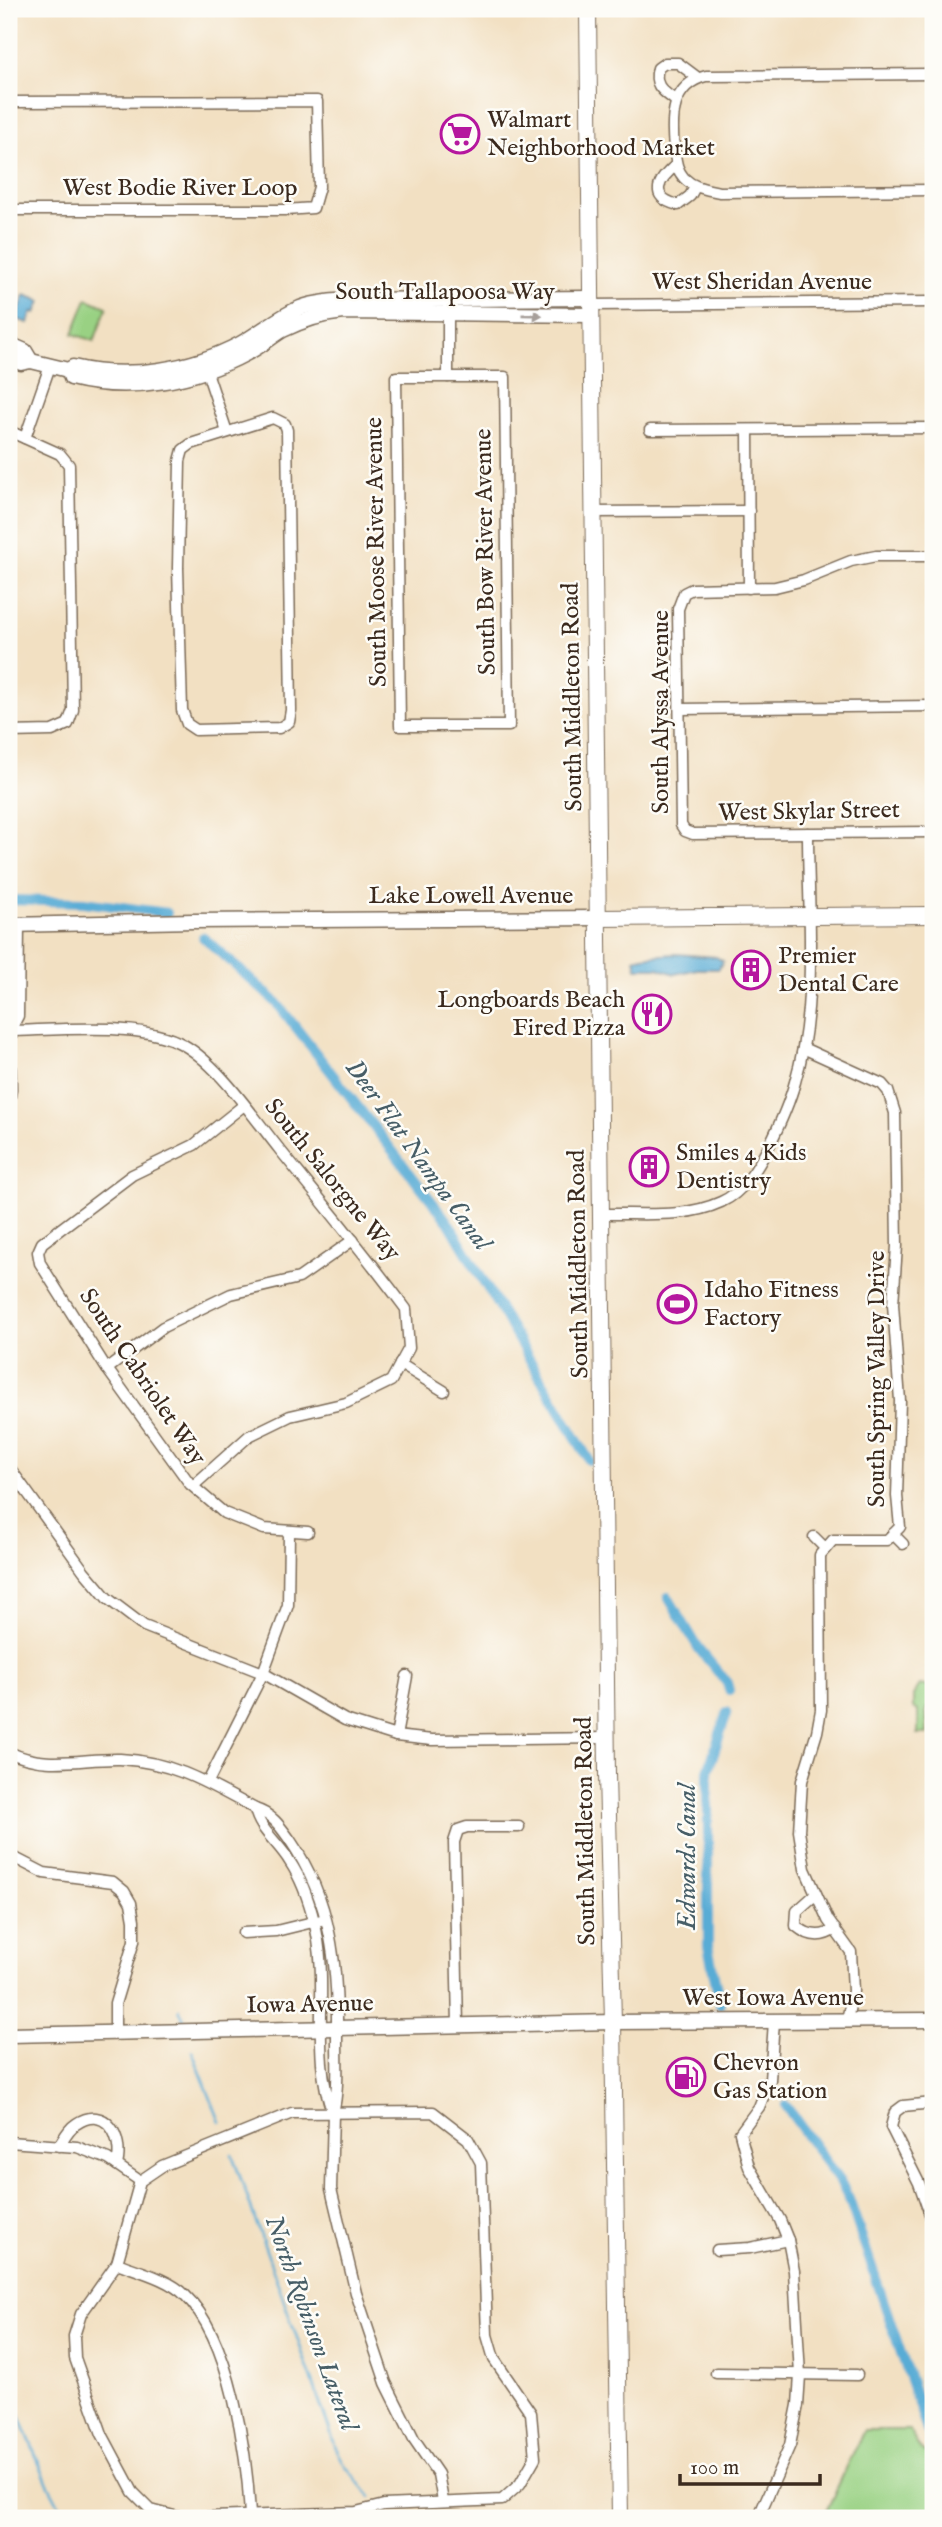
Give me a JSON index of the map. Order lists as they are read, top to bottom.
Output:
{
  "streets": {
    "main road": ["South Middleton Road", "Lake Lowell Avenue"],
    "street": [
      "West Bodie River Loop",
      "West Sheridan Avenue",
      "South Tallapoosa Way",
      "South Moose River Avenue",
      "South Bow River Avenue",
      "South Alyssa Avenue",
      "West Skylar Street",
      "South Salorgne Way",
      "South Cabriolet Way",
      "South Spring Valley Drive",
      "West Iowa Avenue",
      "Iowa Avenue"
    ]
  },
  "crossings": [
    ["West Sheridan Avenue", "South Tallapoosa Way"],
    ["West Sheridan Avenue", "South Middleton Road"],
    ["South Tallapoosa Way", "South Middleton Road"],
    ["South Moose River Avenue", "South Bow River Avenue"],
    ["South Middleton Road", "Lake Lowell Avenue"],
    ["South Middleton Road", "West Iowa Avenue"],
    ["South Middleton Road", "Iowa Avenue"],
    ["South Alyssa Avenue", "West Skylar Street"],
    ["South Salorgne Way", "South Cabriolet Way"],
    ["West Iowa Avenue", "Iowa Avenue"]
  ],
  "water": ["Deer Flat Nampa Canal", "Edwards Canal", "North Robinson Lateral"],
  "places": {
    "supermarket": ["Walmart Neighborhood Market"],
    "building": ["Premier Dental Care", "Smiles 4 Kids Dentistry"],
    "restaurant": ["Longboards Beach Fired Pizza"],
    "sports": ["Idaho Fitness Factory"],
    "fuel station": ["Chevron Gas Station"]
  },
  "scale_bar": "100 m"
}
